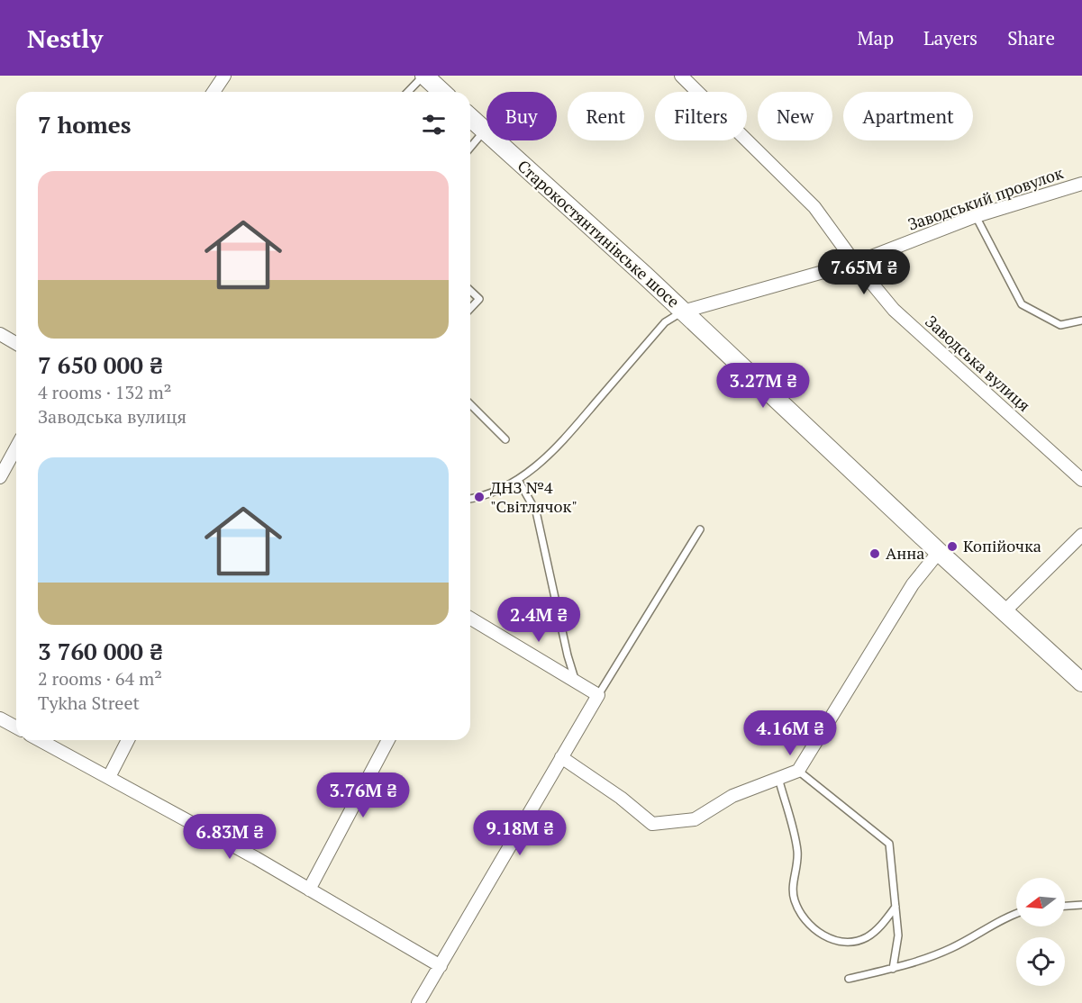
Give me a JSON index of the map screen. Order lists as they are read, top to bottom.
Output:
{
  "streets": {
    "main road": ["Старокостянтинівське шосе"],
    "street": ["Заводський провулок", "Заводська вулиця"]
  },
  "crossings": [
    ["Заводський провулок", "Старокостянтинівське шосе"],
    ["Заводський провулок", "Заводська вулиця"]
  ],
  "places": ["ДНЗ №4 \"Світлячок\"", "Копійочка", "Анна"],
  "north": "left",
  "page": {
    "header": "Nestly",
    "nav": ["Map", "Layers", "Share"],
    "chip": [
      "Buy",
      "Rent",
      "Filters",
      "New",
      "Apartment"
    ],
    "heading": "7 homes",
    "list": [
      {
        "name": "7 650 000 ₴",
        "note": "4 rooms · 132 m² · Заводська вулиця"
      },
      {
        "name": "3 760 000 ₴",
        "note": "2 rooms · 64 m² · Tykha Street"
      }
    ],
    "price": [
      "7.65M ₴",
      "3.27M ₴",
      "2.4M ₴",
      "4.16M ₴",
      "3.76M ₴",
      "9.18M ₴",
      "6.83M ₴"
    ]
  }
}
